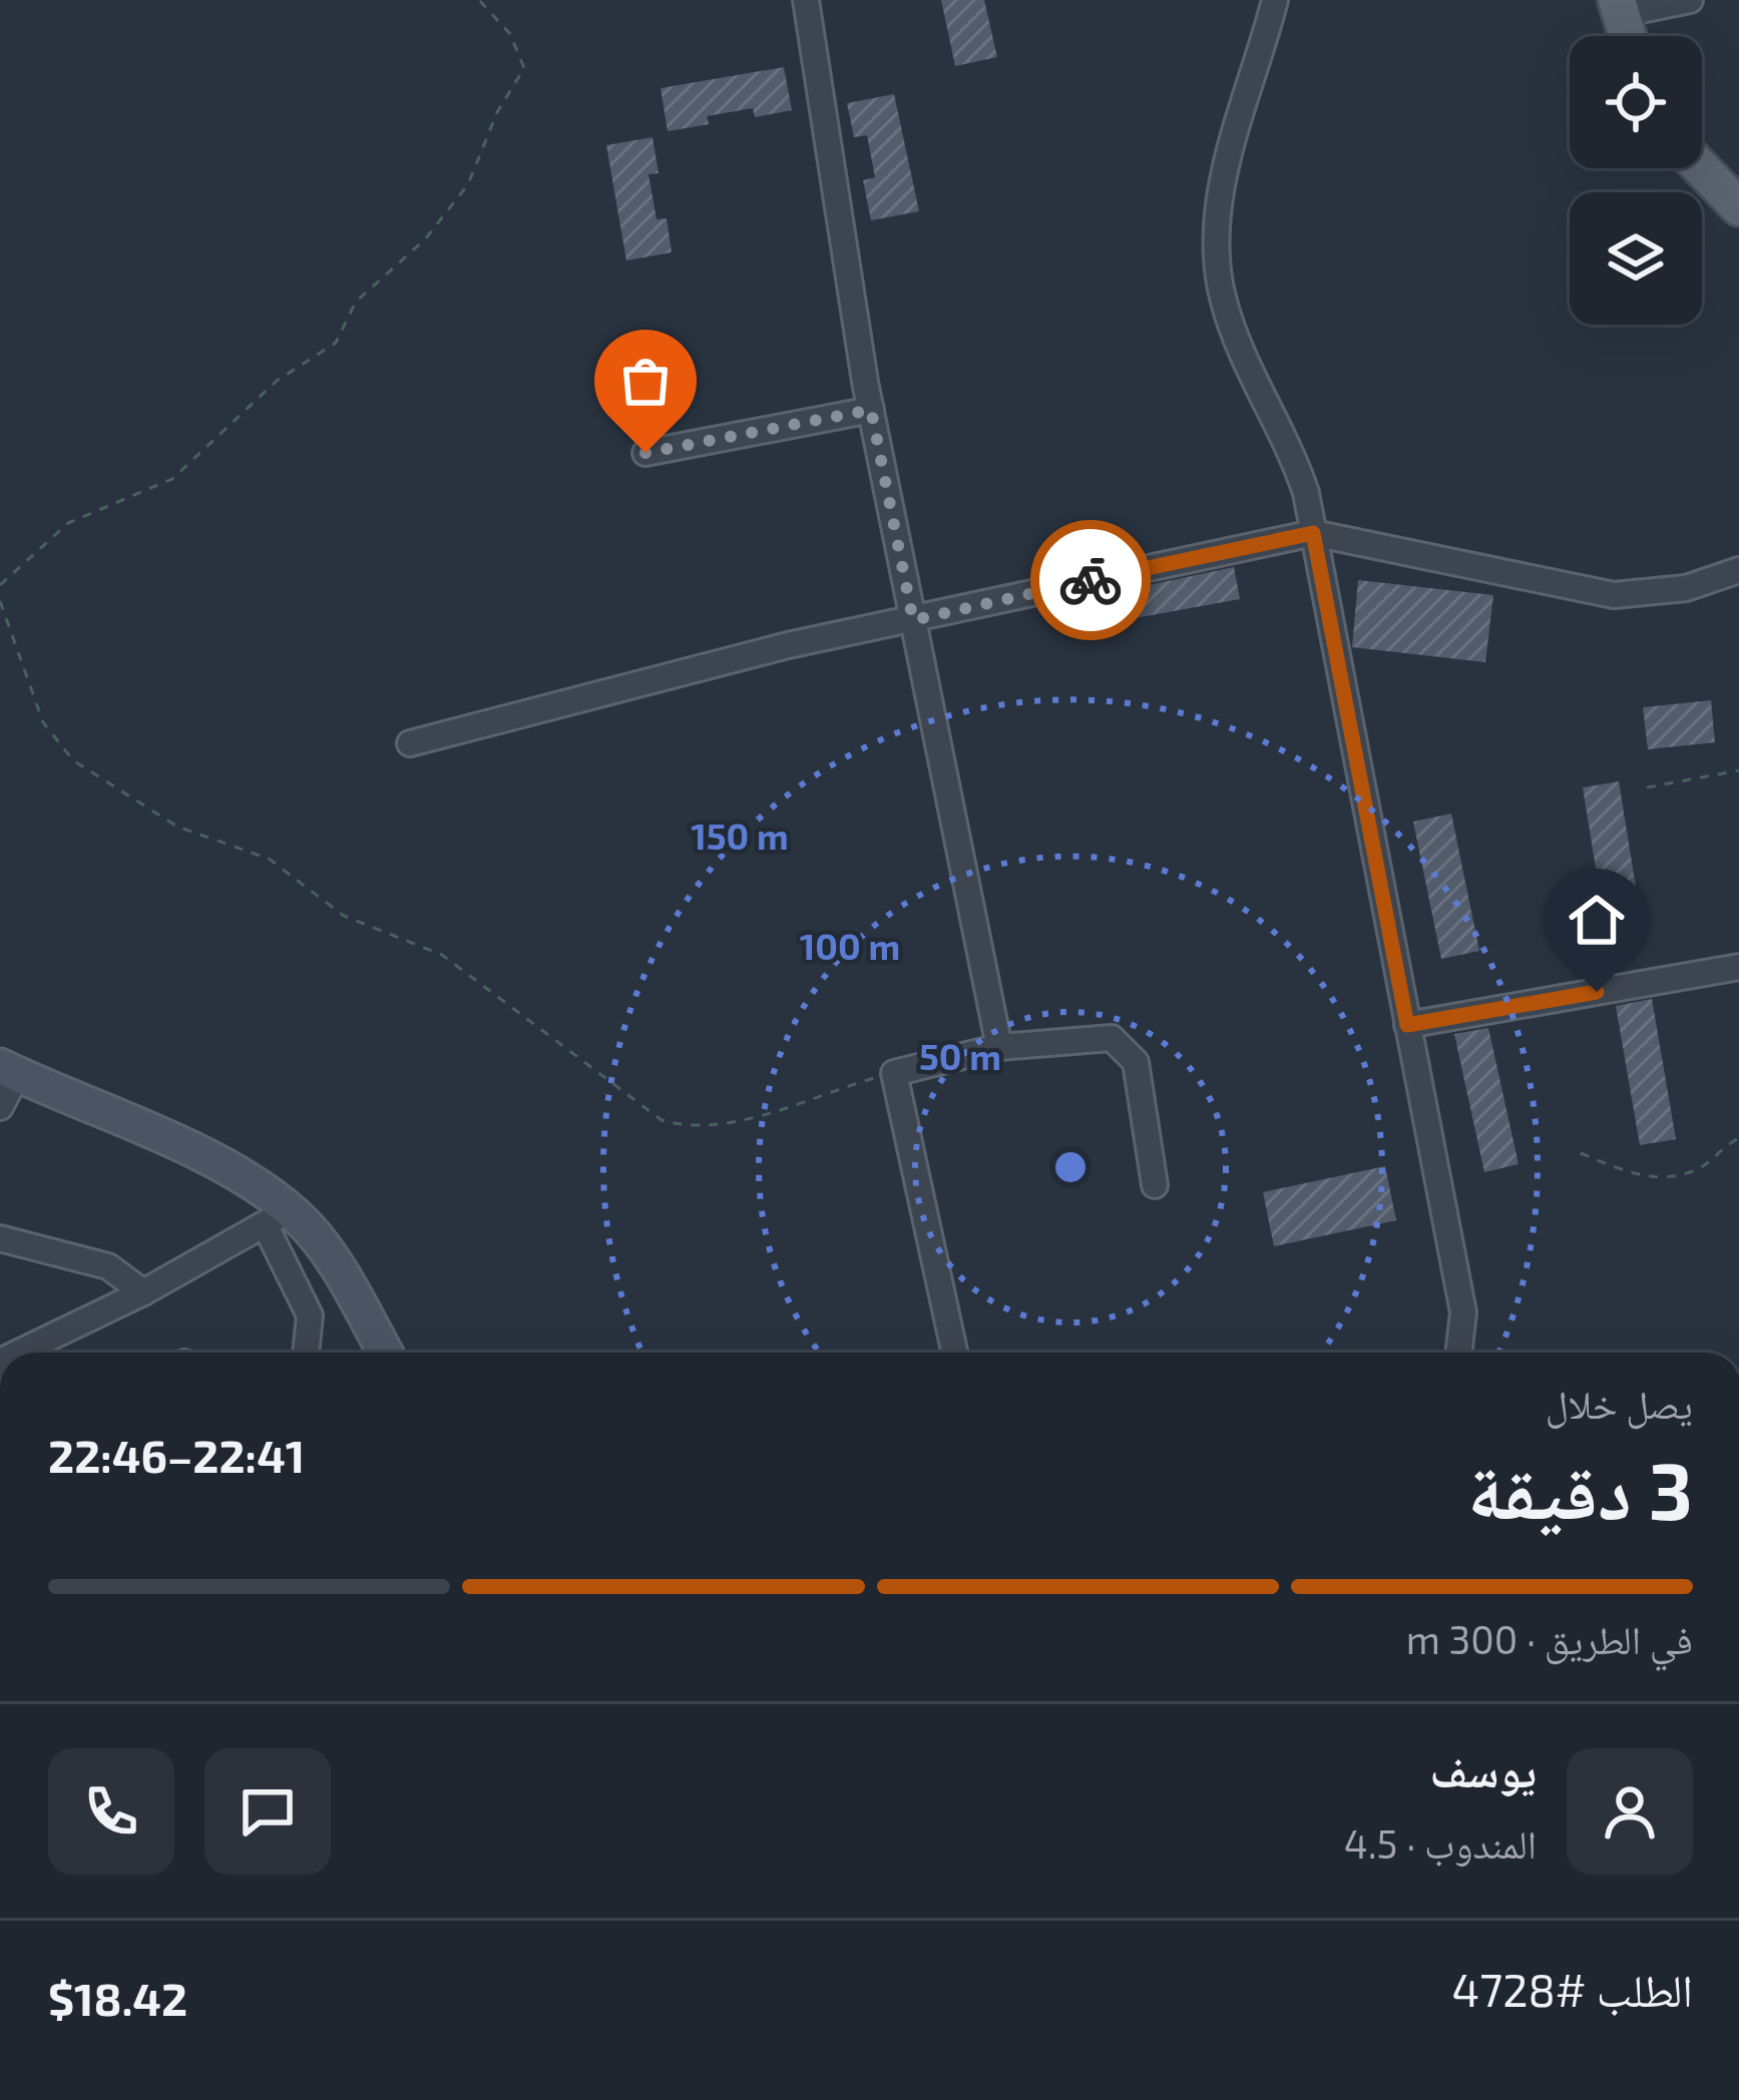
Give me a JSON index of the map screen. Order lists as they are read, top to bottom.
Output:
{
  "page": {
    "heading": ["3 دقيقة", "يصل خلال", "22:41–22:46"],
    "panel": [
      "يوسف",
      "المندوب · 4.5",
      "الطلب #4728",
      "$18.42"
    ],
    "bar": "في الطريق · 300 m"
  },
  "rings": ["150 m", "100 m", "50 m"]
}
